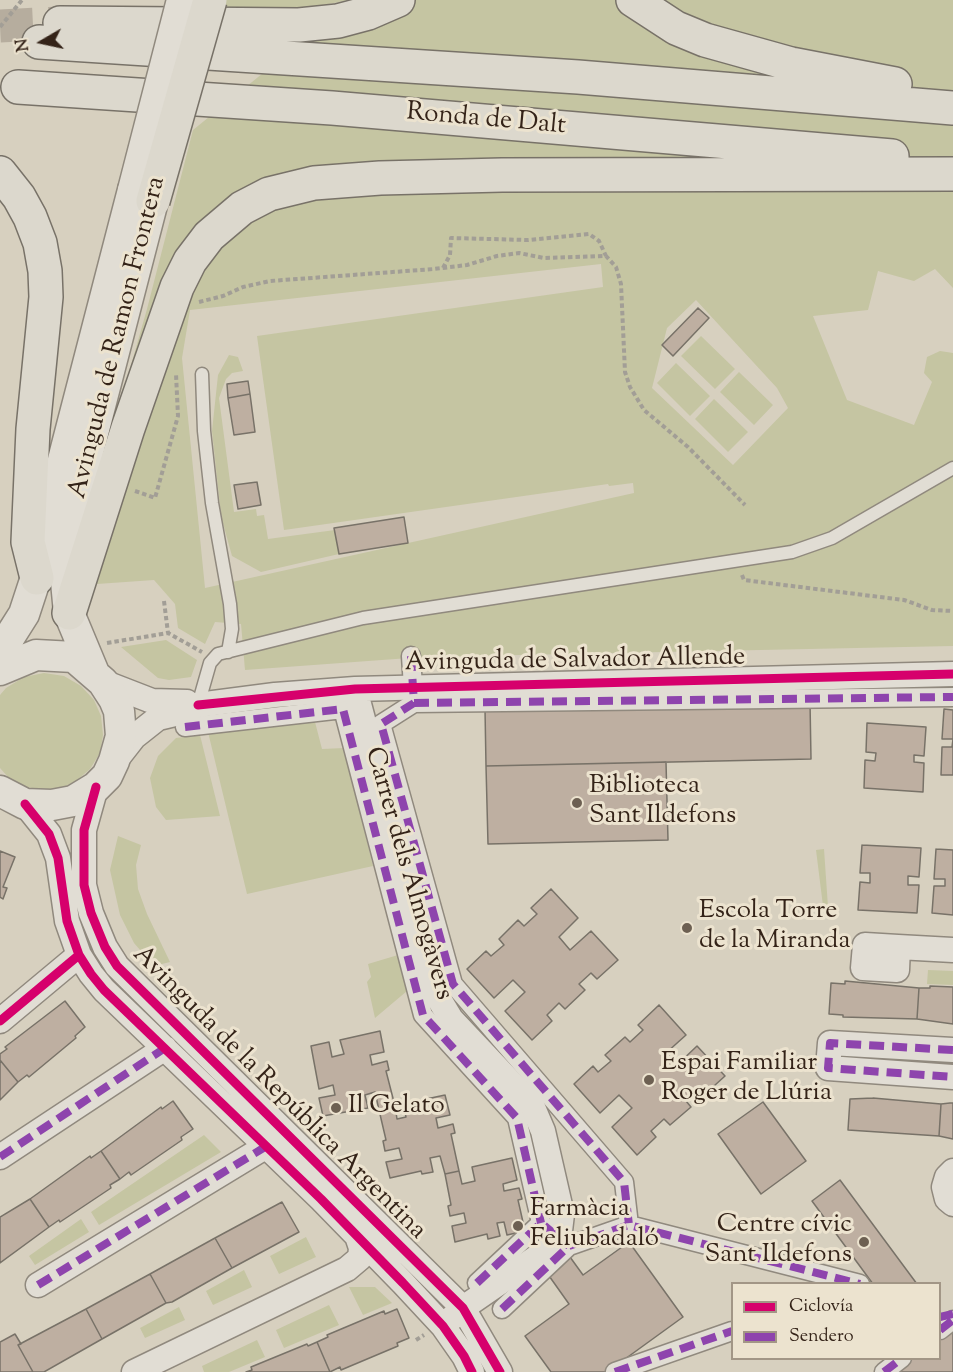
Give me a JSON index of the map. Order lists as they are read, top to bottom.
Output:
{
  "streets": {
    "highway": ["Ronda de Dalt"],
    "street": [
      "Avinguda de Ramon Frontera",
      "Avinguda de Salvador Allende",
      "Carrer dels Almogàvers",
      "Avinguda de la República Argentina"
    ]
  },
  "crossings": [
    ["Avinguda de Ramon Frontera", "Avinguda de Salvador Allende"],
    ["Avinguda de Salvador Allende", "Carrer dels Almogàvers"]
  ],
  "places": [
    "Biblioteca Sant Ildefons",
    "Escola Torre de la Miranda",
    "Espai Familiar Roger de Llúria",
    "Il Gelato",
    "Farmàcia Feliubadaló",
    "Centre cívic Sant Ildefons"
  ],
  "legend": ["Ciclovía", "Sendero"],
  "north": "left"
}
